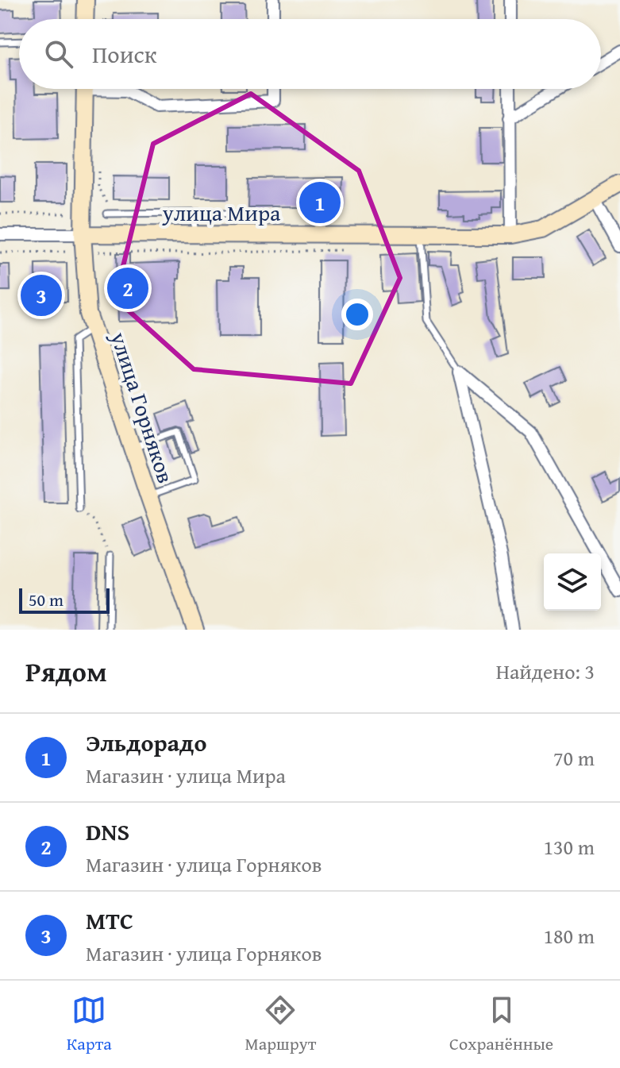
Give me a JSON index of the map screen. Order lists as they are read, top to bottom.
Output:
{
  "streets": {
    "main road": ["улица Мира", "улица Горняков"]
  },
  "crossings": [
    ["улица Мира", "улица Горняков"]
  ],
  "scale_bar": "50 m",
  "page": {
    "search": "Поиск",
    "pins": ["1", "2", "3"],
    "scale": "50 m",
    "heading": ["Рядом", "Найдено: 3"],
    "list": [
      {
        "mark": "1",
        "name": "Эльдорадо",
        "note": "Магазин · улица Мира",
        "value": "70 m"
      },
      {
        "mark": "2",
        "name": "DNS",
        "note": "Магазин · улица Горняков",
        "value": "130 m"
      },
      {
        "mark": "3",
        "name": "МТС",
        "note": "Магазин · улица Горняков",
        "value": "180 m"
      }
    ],
    "nav": ["Карта", "Маршрут", "Сохранённые"]
  }
}
